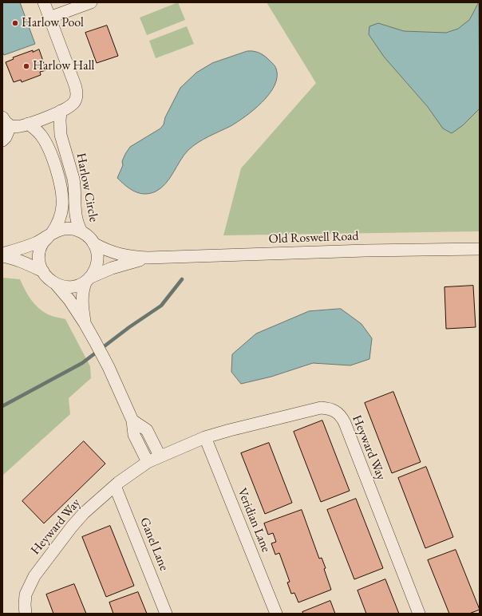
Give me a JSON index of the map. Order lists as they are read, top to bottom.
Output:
{
  "streets": {
    "street": [
      "Harlow Circle",
      "Old Roswell Road",
      "Heyward Way",
      "Veridian Lane",
      "Ganel Lane"
    ]
  },
  "crossings": [
    ["Harlow Circle", "Old Roswell Road"],
    ["Heyward Way", "Veridian Lane"],
    ["Heyward Way", "Ganel Lane"]
  ],
  "places": ["Harlow Pool", "Harlow Hall"]
}
